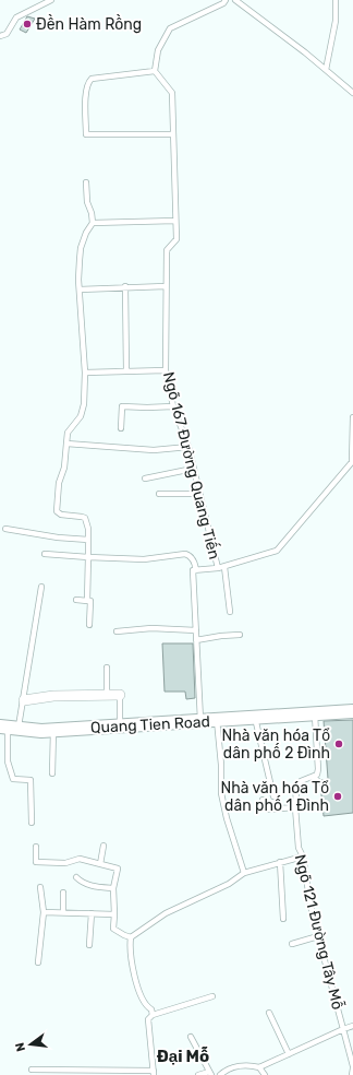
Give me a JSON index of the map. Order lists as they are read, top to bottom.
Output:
{
  "streets": {
    "street": ["Quang Tien Road"],
    "lane": ["Ngõ 167 Đường Quang Tiến", "Ngõ 121 Đường Tây Mỗ"]
  },
  "crossings": [
    ["Ngõ 167 Đường Quang Tiến", "Quang Tien Road"]
  ],
  "districts": ["Đại Mỗ"],
  "places": ["Đền Hàm Rồng", "Nhà văn hóa Tổ dân phố 2 Đình", "Nhà văn hóa Tổ dân phố 1 Đình"],
  "north": "left"
}
